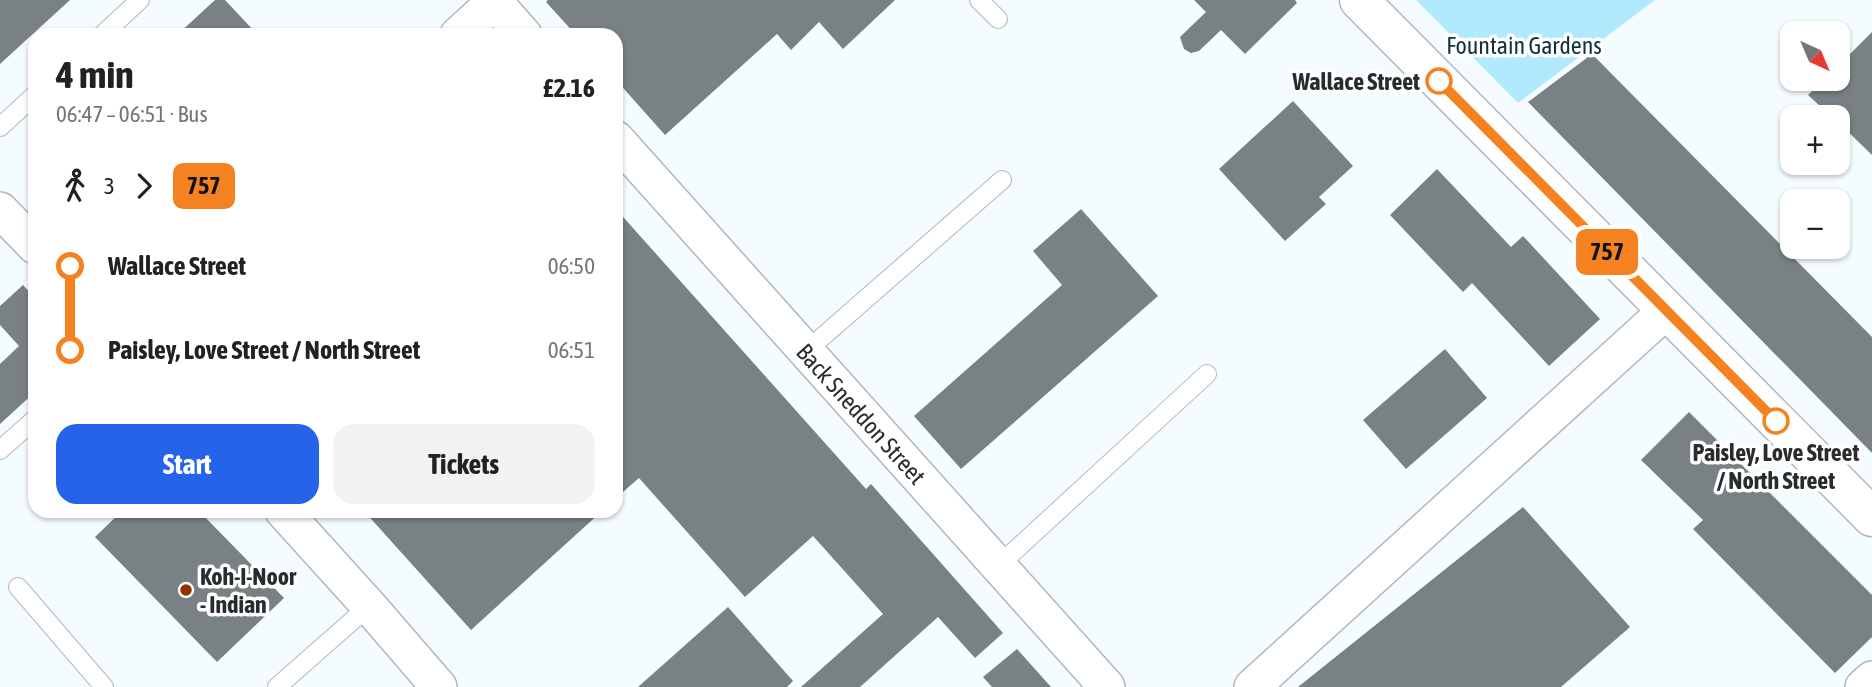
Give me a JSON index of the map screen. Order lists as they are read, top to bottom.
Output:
{
  "streets": {
    "street": ["Back Sneddon Street"]
  },
  "parks": ["Fountain Gardens"],
  "places": ["Wallace Street", "Paisley, Love Street / North Street", "Koh-I-Noor - Indian"],
  "lines": ["bus line 757"],
  "north": "bottom right",
  "page": {
    "on_map": "757",
    "map_buttons": ["+", "−"],
    "heading": ["4 min", "06:47 – 06:51 · Bus", "£2.16"],
    "legs": ["3", "757"],
    "list": [
      {
        "name": "Wallace Street",
        "value": "06:50"
      },
      {
        "name": "Paisley, Love Street / North Street",
        "value": "06:51"
      }
    ],
    "buttons": ["Start", "Tickets"]
  }
}
